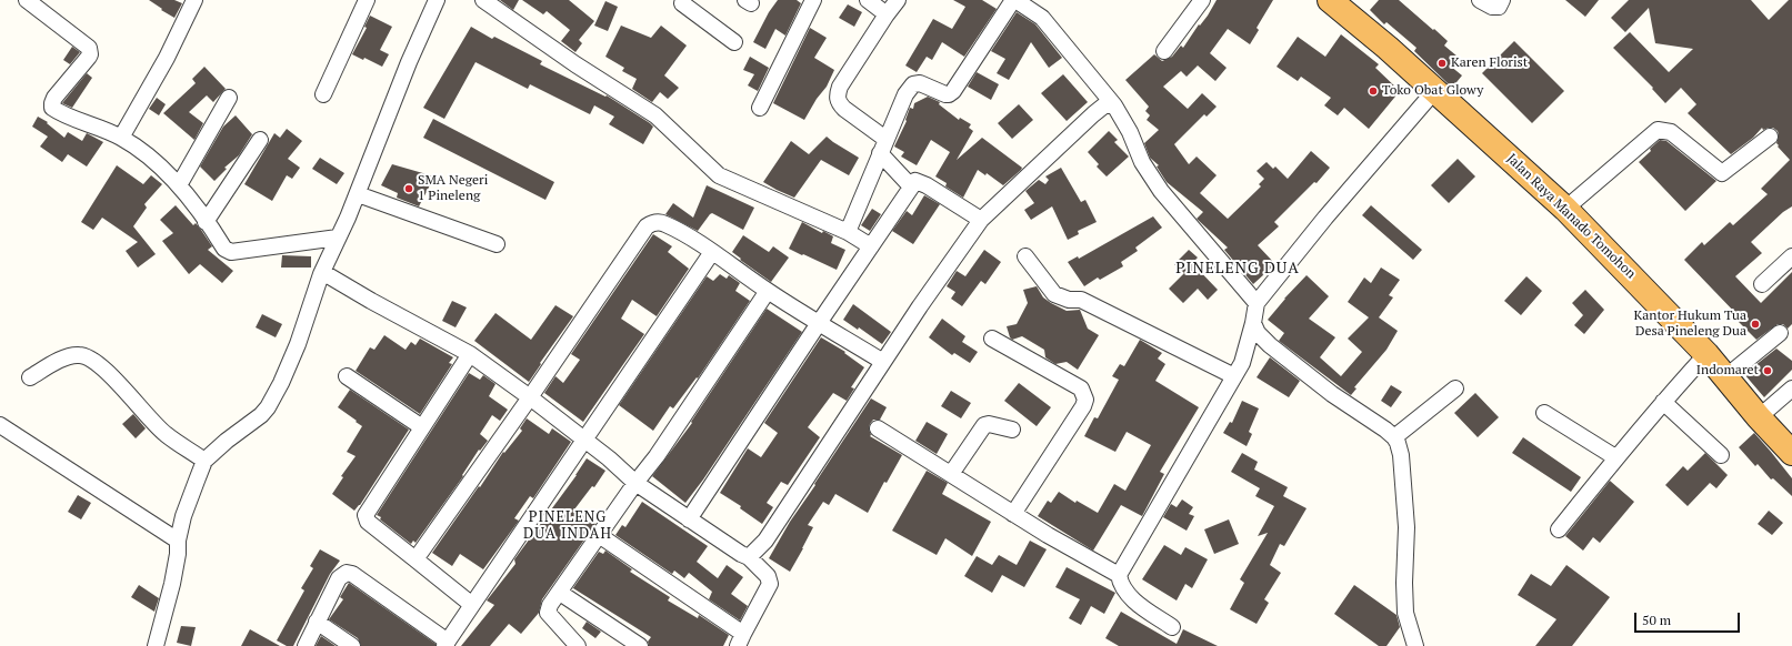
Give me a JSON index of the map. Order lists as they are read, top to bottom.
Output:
{
  "streets": {
    "highway": ["Jalan Raya Manado Tomohon"]
  },
  "districts": ["PINELENG DUA", "PINELENG DUA INDAH"],
  "places": [
    "Karen Florist",
    "Toko Obat Glowy",
    "SMA Negeri 1 Pineleng",
    "Kantor Hukum Tua Desa Pineleng Dua",
    "Indomaret"
  ],
  "scale_bar": "50 m"
}
